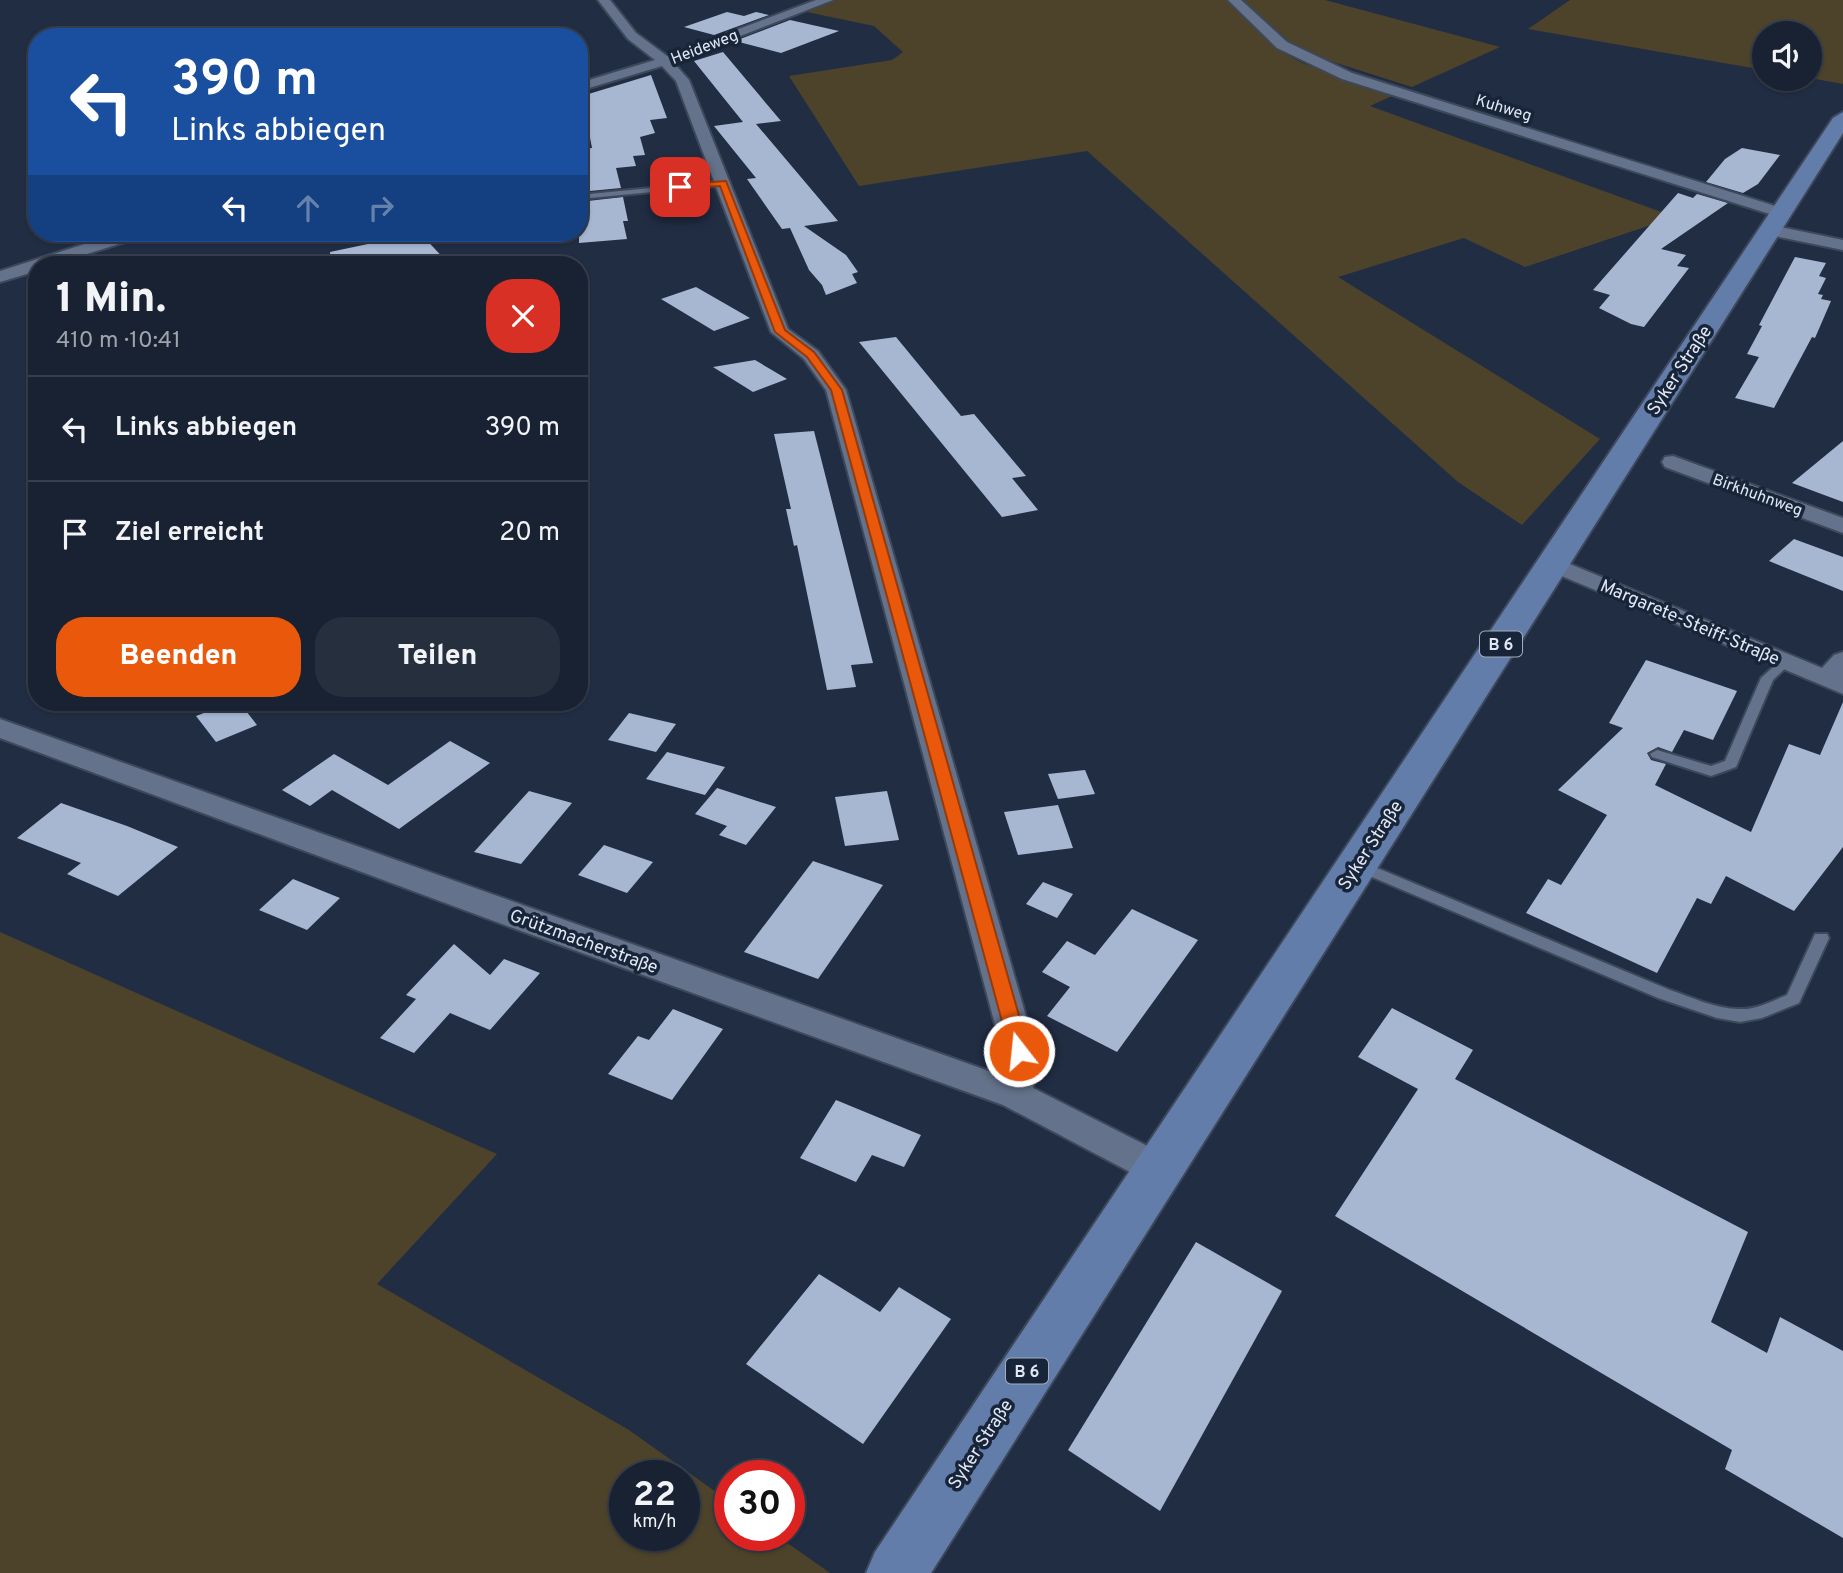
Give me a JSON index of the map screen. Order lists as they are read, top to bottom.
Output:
{
  "streets": {
    "main road": ["Syker Straße", "B 6"],
    "street": [
      "Heideweg",
      "Kuhweg",
      "Birkhuhnweg",
      "Margarete-Steiff-Straße",
      "Grützmacherstraße"
    ]
  },
  "crossings": [
    ["Kuhweg", "Syker Straße"],
    ["Syker Straße", "Margarete-Steiff-Straße"],
    ["Syker Straße", "Grützmacherstraße"]
  ],
  "page": {
    "turn": ["390 m", "Links abbiegen"],
    "heading": ["1 Min.", "410 m · 10:41"],
    "list": [
      {
        "name": "Links abbiegen",
        "value": "390 m"
      },
      {
        "name": "Ziel erreicht",
        "value": "20 m"
      }
    ],
    "buttons": ["Beenden", "Teilen"],
    "speed": "22 km/h",
    "limit": "30"
  }
}
